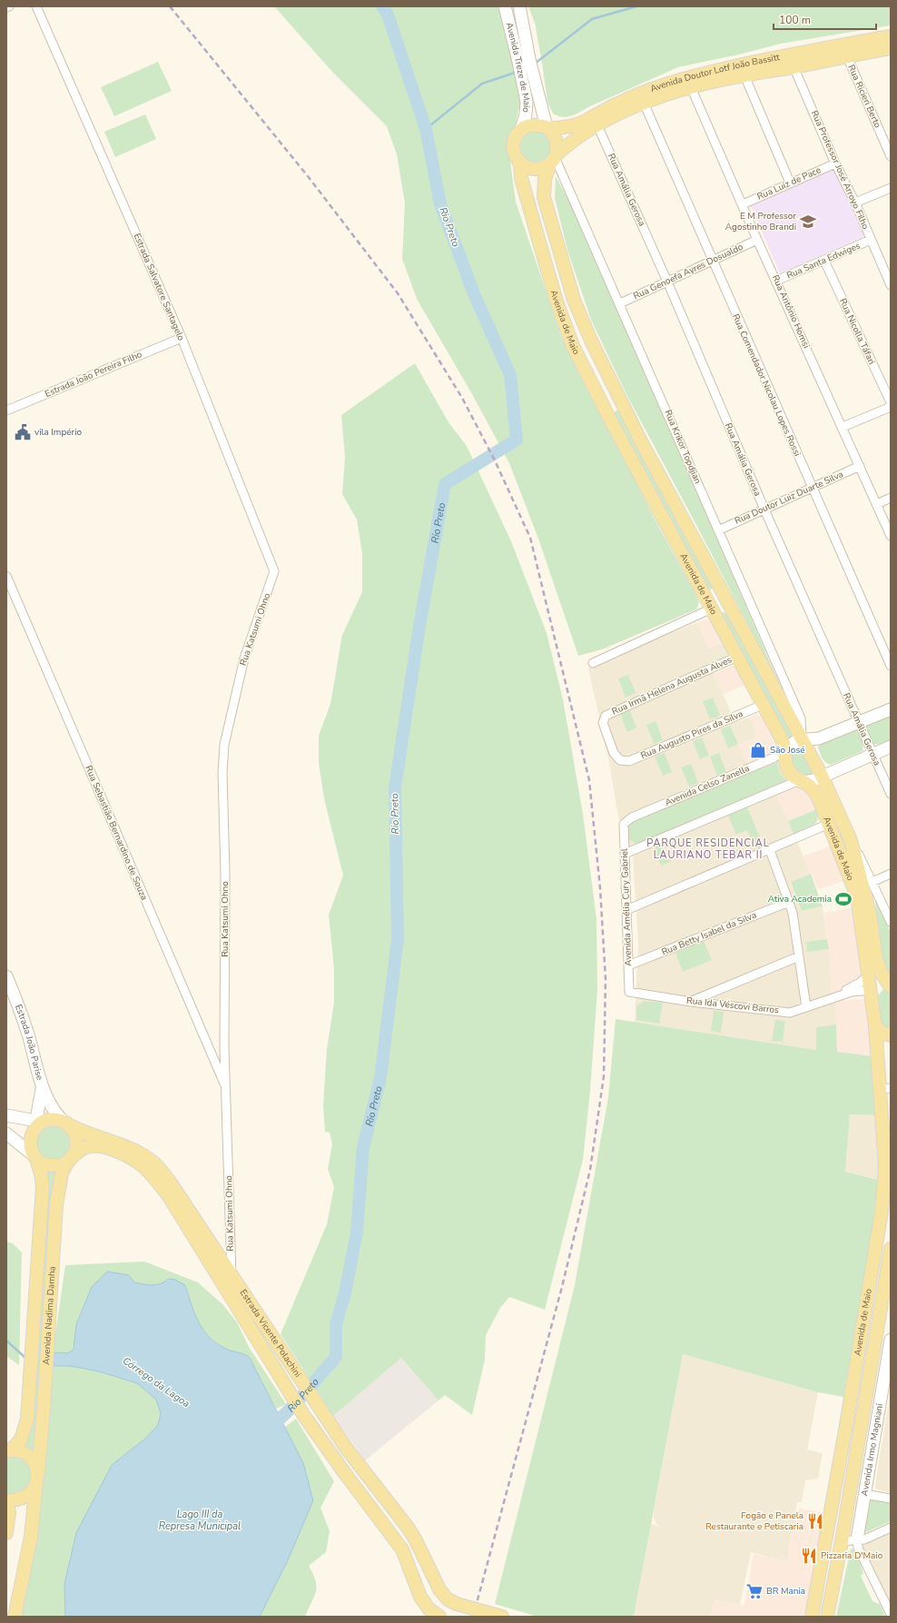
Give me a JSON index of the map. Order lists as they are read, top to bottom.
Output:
{
  "streets": {
    "main road": [
      "Avenida Doutor Lotf João Bassitt",
      "Avenida de Maio",
      "Avenida Nadima Damha",
      "Estrada Vicente Polachini"
    ],
    "street": [
      "Avenida Treze de Maio",
      "Rua Ricieri Berto",
      "Rua Professor José Arroyo Filho",
      "Rua Luiz de Pace",
      "Rua Amália Gerosa",
      "Rua Santa Edwiges",
      "Rua Genoefa Ayres Dosualdo",
      "Estrada Salvatore Santagelo",
      "Rua Antônio Homsi",
      "Rua Nicolla Táfari",
      "Estrada João Pereira Filho",
      "Rua Comendador Nicolau Lopes Rossi",
      "Rua Krikor Topdjian",
      "Rua Doutor Luiz Duarte Silva",
      "Rua Katsumi Ohno",
      "Rua Irmã Helena Augusta Alves",
      "Rua Augusto Pires da Silva",
      "Avenida Celso Zanella",
      "Rua Sebastião Bernardino de Souza",
      "Avenida Amélia Cury Gabriel",
      "Rua Betty Isabel da Silva",
      "Rua Ida Véscovi Barros",
      "Estrada João Parise",
      "Avenida Irmo Magniani"
    ]
  },
  "crossings": [
    ["Avenida Treze de Maio", "Avenida Doutor Lotf João Bassitt"],
    ["Avenida Treze de Maio", "Avenida de Maio"],
    ["Avenida Treze de Maio", "Rua Krikor Topdjian"],
    ["Avenida Doutor Lotf João Bassitt", "Rua Ricieri Berto"],
    ["Avenida Doutor Lotf João Bassitt", "Rua Professor José Arroyo Filho"],
    ["Avenida Doutor Lotf João Bassitt", "Rua Amália Gerosa"],
    ["Avenida Doutor Lotf João Bassitt", "Rua Antônio Homsi"],
    ["Avenida Doutor Lotf João Bassitt", "Avenida de Maio"],
    ["Avenida Doutor Lotf João Bassitt", "Rua Comendador Nicolau Lopes Rossi"],
    ["Avenida Doutor Lotf João Bassitt", "Rua Krikor Topdjian"],
    ["Rua Professor José Arroyo Filho", "Rua Luiz de Pace"],
    ["Rua Professor José Arroyo Filho", "Rua Santa Edwiges"],
    ["Rua Luiz de Pace", "Rua Antônio Homsi"],
    ["Rua Amália Gerosa", "Rua Genoefa Ayres Dosualdo"],
    ["Rua Amália Gerosa", "Rua Doutor Luiz Duarte Silva"],
    ["Rua Amália Gerosa", "Avenida Celso Zanella"],
    ["Rua Santa Edwiges", "Rua Antônio Homsi"],
    ["Rua Santa Edwiges", "Rua Nicolla Táfari"],
    ["Rua Genoefa Ayres Dosualdo", "Rua Antônio Homsi"],
    ["Rua Genoefa Ayres Dosualdo", "Rua Comendador Nicolau Lopes Rossi"],
    ["Rua Genoefa Ayres Dosualdo", "Rua Krikor Topdjian"],
    ["Estrada Salvatore Santagelo", "Estrada João Pereira Filho"],
    ["Estrada Salvatore Santagelo", "Rua Katsumi Ohno"],
    ["Rua Antônio Homsi", "Rua Doutor Luiz Duarte Silva"],
    ["Avenida de Maio", "Rua Krikor Topdjian"],
    ["Avenida de Maio", "Rua Irmã Helena Augusta Alves"],
    ["Avenida de Maio", "Rua Augusto Pires da Silva"],
    ["Avenida de Maio", "Avenida Celso Zanella"],
    ["Avenida de Maio", "Rua Ida Véscovi Barros"],
    ["Rua Comendador Nicolau Lopes Rossi", "Rua Doutor Luiz Duarte Silva"],
    ["Rua Krikor Topdjian", "Rua Doutor Luiz Duarte Silva"],
    ["Rua Krikor Topdjian", "Avenida Celso Zanella"],
    ["Rua Katsumi Ohno", "Rua Sebastião Bernardino de Souza"],
    ["Rua Katsumi Ohno", "Estrada Vicente Polachini"],
    ["Rua Irmã Helena Augusta Alves", "Rua Augusto Pires da Silva"],
    ["Avenida Celso Zanella", "Avenida Amélia Cury Gabriel"],
    ["Avenida Amélia Cury Gabriel", "Rua Betty Isabel da Silva"],
    ["Avenida Amélia Cury Gabriel", "Rua Ida Véscovi Barros"],
    ["Estrada João Parise", "Avenida Nadima Damha"],
    ["Estrada João Parise", "Estrada Vicente Polachini"],
    ["Avenida Nadima Damha", "Estrada Vicente Polachini"]
  ],
  "districts": ["PARQUE RESIDENCIAL LAURIANO TEBAR II"],
  "water": ["Rio Preto", "Córrego da Lagoa", "Lago III da Represa Municipal"],
  "places": {
    "school or university": ["E M Professor Agostinho Brandi"],
    "public building": ["vila Império"],
    "shop": ["São José"],
    "sports": ["Ativa Academia"],
    "restaurant": ["Fogão e Panela Restaurante e Petiscaria", "Pizzaria D'Maio"],
    "supermarket": ["BR Mania"]
  },
  "scale_bar": "100 m"
}
